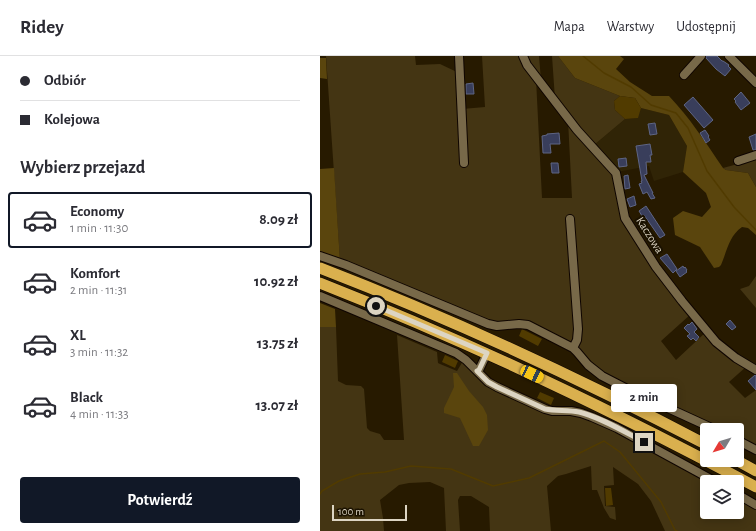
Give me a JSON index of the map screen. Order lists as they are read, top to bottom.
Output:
{
  "streets": {
    "street": ["Kaczowa"]
  },
  "scale_bar": "100 m",
  "north": "bottom left",
  "page": {
    "header": "Ridey",
    "nav": ["Mapa", "Warstwy", "Udostępnij"],
    "banner": ["Odbiór", "Kolejowa"],
    "heading": "Wybierz przejazd",
    "list": [
      {
        "name": "Economy",
        "note": "1 min · 11:30",
        "value": "8.09 zł"
      },
      {
        "name": "Komfort",
        "note": "2 min · 11:31",
        "value": "10.92 zł"
      },
      {
        "name": "XL",
        "note": "3 min · 11:32",
        "value": "13.75 zł"
      },
      {
        "name": "Black",
        "note": "4 min · 11:33",
        "value": "13.07 zł"
      }
    ],
    "bubble": "2 min",
    "buttons": "Potwierdź",
    "scale": "100 m"
  }
}
